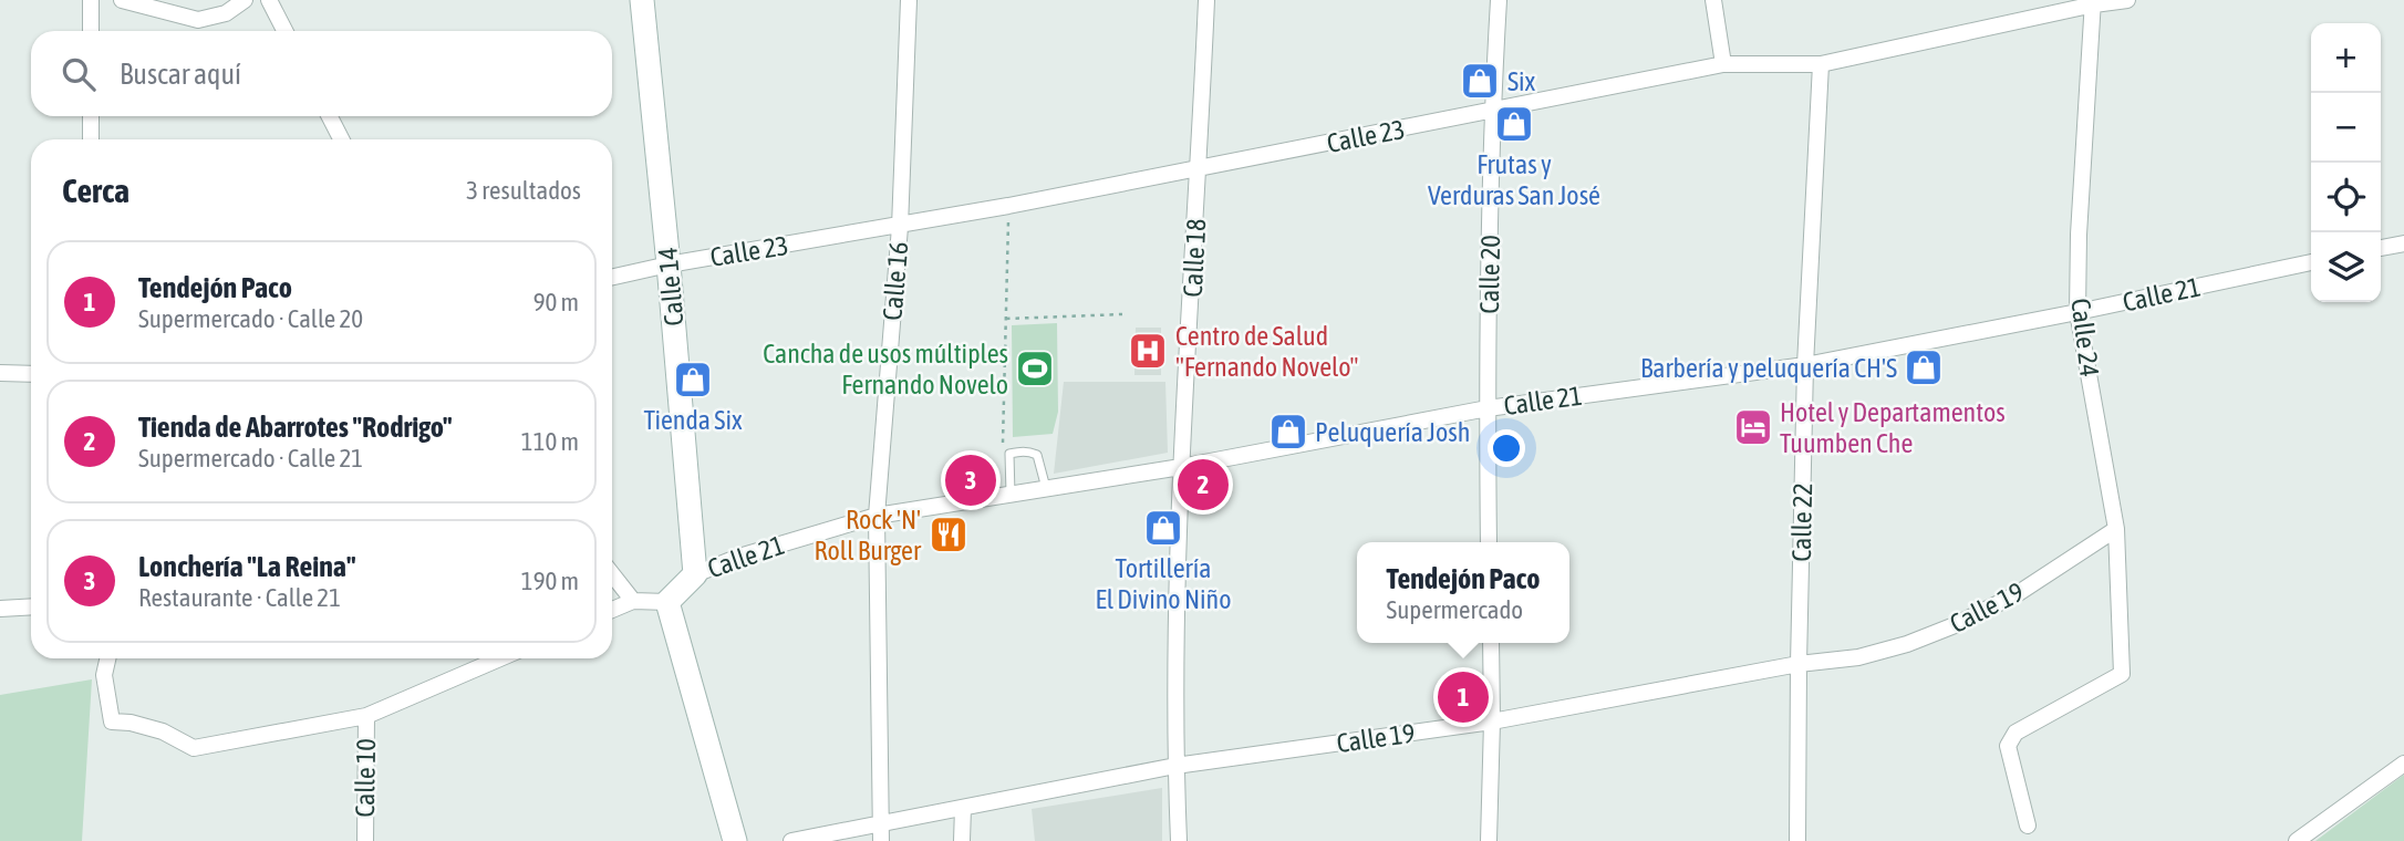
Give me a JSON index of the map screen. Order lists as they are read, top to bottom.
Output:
{
  "streets": {
    "street": [
      "Calle 23",
      "Calle 18",
      "Calle 20",
      "Calle 16",
      "Calle 14",
      "Calle 21",
      "Calle 24",
      "Calle 22",
      "Calle 19",
      "Calle 10"
    ]
  },
  "crossings": [
    ["Calle 23", "Calle 18"],
    ["Calle 23", "Calle 20"],
    ["Calle 23", "Calle 16"],
    ["Calle 23", "Calle 14"],
    ["Calle 23", "Calle 24"],
    ["Calle 23", "Calle 22"],
    ["Calle 18", "Calle 21"],
    ["Calle 18", "Calle 19"],
    ["Calle 20", "Calle 21"],
    ["Calle 16", "Calle 21"],
    ["Calle 16", "Calle 19"],
    ["Calle 14", "Calle 21"],
    ["Calle 21", "Calle 24"],
    ["Calle 21", "Calle 22"],
    ["Calle 24", "Calle 19"],
    ["Calle 22", "Calle 19"]
  ],
  "places": {
    "shop": [
      "Six",
      "Frutas y Verduras San José",
      "Barbería y peluquería CH'S",
      "Tienda Six",
      "Peluquería Josh",
      "Tortillería El Divino Niño"
    ],
    "hospital": ["Centro de Salud \"Fernando Novelo\""],
    "sports": ["Cancha de usos múltiples Fernando Novelo"],
    "hotel": ["Hotel y Departamentos Tuumben Che"],
    "restaurant": ["Rock 'N' Roll Burger"]
  },
  "page": {
    "map_buttons": ["+", "−"],
    "search": "Buscar aquí",
    "heading": ["Cerca", "3 resultados"],
    "list": [
      {
        "mark": "1",
        "name": "Tendejón Paco",
        "note": "Supermercado · Calle 20",
        "value": "90 m"
      },
      {
        "mark": "2",
        "name": "Tienda de Abarrotes \"Rodrigo\"",
        "note": "Supermercado · Calle 21",
        "value": "110 m"
      },
      {
        "mark": "3",
        "name": "Lonchería \"La Reina\"",
        "note": "Restaurante · Calle 21",
        "value": "190 m"
      }
    ],
    "pins": ["3", "2", "1"],
    "popup": ["Tendejón Paco", "Supermercado"]
  }
}
